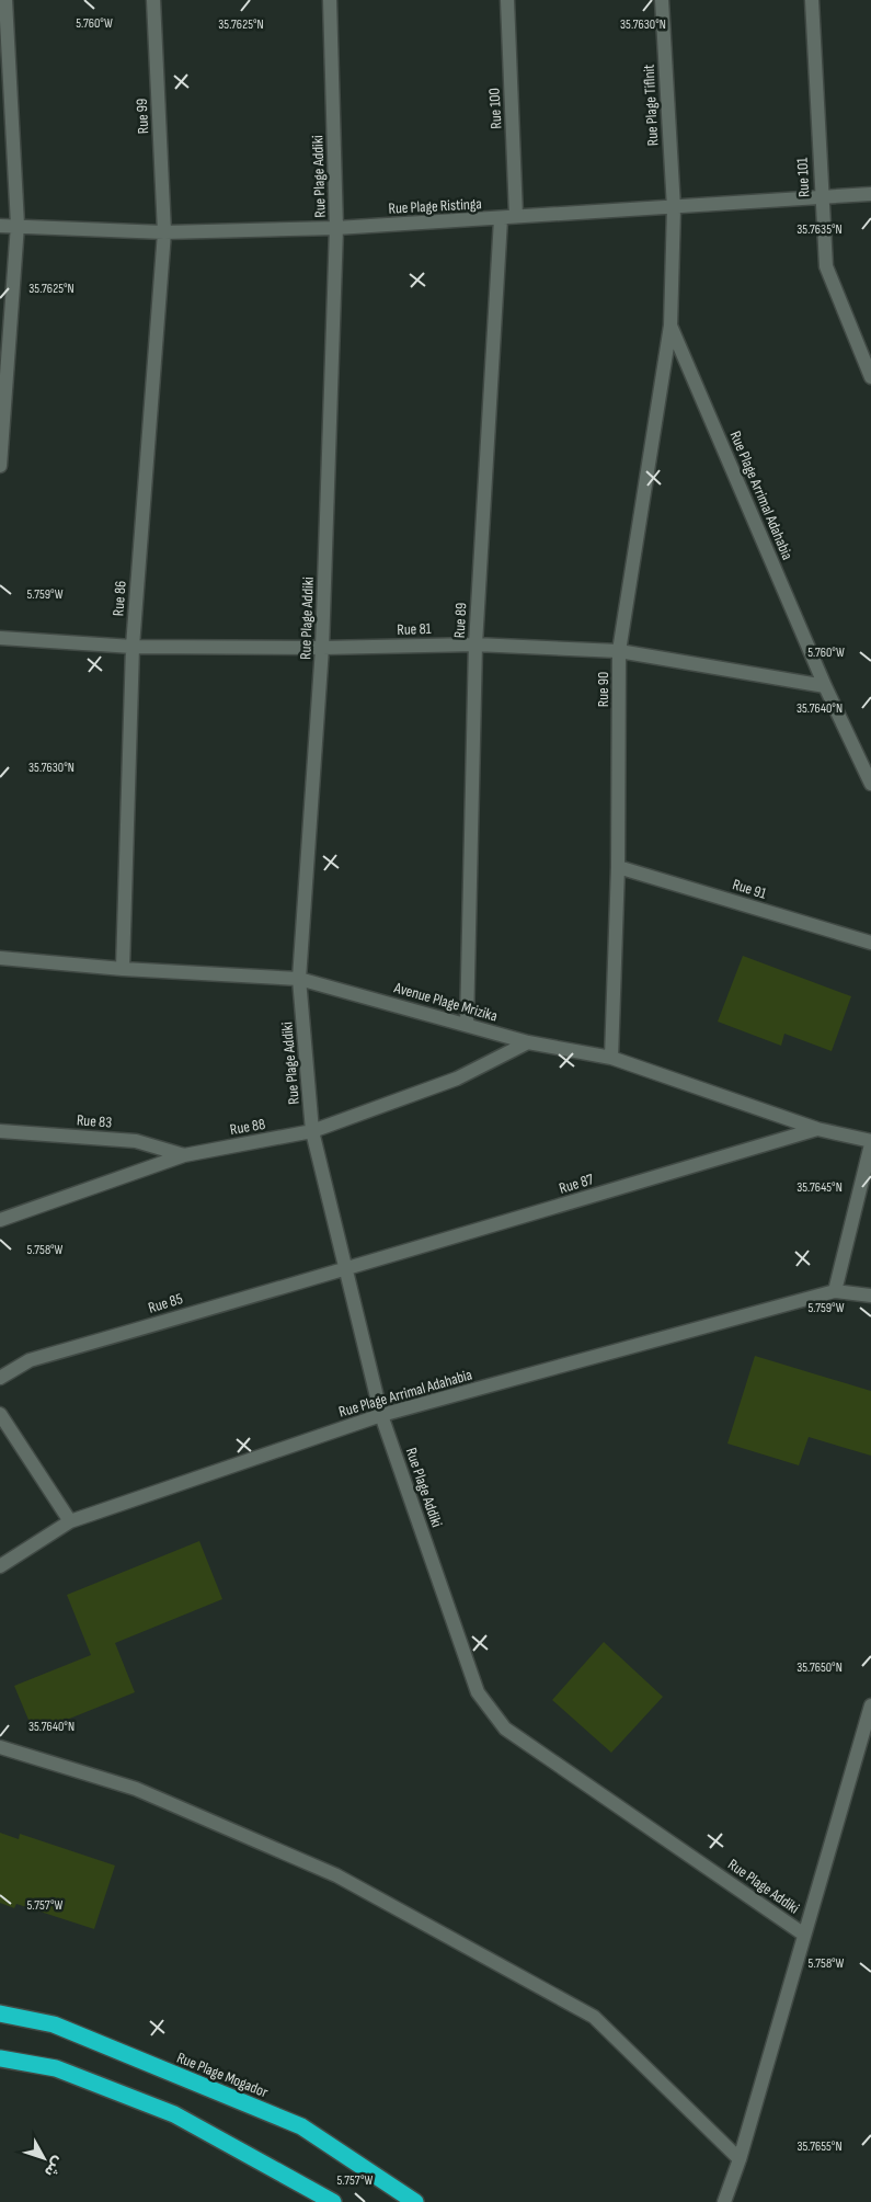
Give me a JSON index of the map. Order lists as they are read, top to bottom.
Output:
{
  "streets": {
    "highway": ["Rue Plage Mogador"],
    "street": [
      "Rue Plage Tiflnit",
      "Rue 100",
      "Rue 99",
      "Rue Plage Addiki",
      "Rue 101",
      "Rue Plage Ristinga",
      "Rue Plage Arrimal Adahabia",
      "Rue 86",
      "Rue 89",
      "Rue 81",
      "Rue 90",
      "Rue 91",
      "Avenue Plage Mrizika",
      "Rue 83",
      "Rue 88",
      "Rue 87",
      "Rue 85"
    ]
  },
  "crossings": [
    ["Rue Plage Tiflnit", "Rue Plage Ristinga"],
    ["Rue Plage Tiflnit", "Rue Plage Arrimal Adahabia"],
    ["Rue 100", "Rue Plage Ristinga"],
    ["Rue 99", "Rue Plage Ristinga"],
    ["Rue 99", "Rue 86"],
    ["Rue Plage Addiki", "Rue Plage Ristinga"],
    ["Rue Plage Addiki", "Rue Plage Arrimal Adahabia"],
    ["Rue Plage Addiki", "Rue 81"],
    ["Rue Plage Addiki", "Avenue Plage Mrizika"],
    ["Rue Plage Addiki", "Rue 88"],
    ["Rue Plage Addiki", "Rue 87"],
    ["Rue Plage Addiki", "Rue 85"],
    ["Rue 101", "Rue Plage Ristinga"],
    ["Rue Plage Ristinga", "Rue Plage Arrimal Adahabia"],
    ["Rue Plage Ristinga", "Rue 86"],
    ["Rue Plage Ristinga", "Rue 89"],
    ["Rue Plage Arrimal Adahabia", "Rue 81"],
    ["Rue Plage Arrimal Adahabia", "Rue 90"],
    ["Rue 86", "Rue 81"],
    ["Rue 86", "Avenue Plage Mrizika"],
    ["Rue 89", "Rue 81"],
    ["Rue 89", "Avenue Plage Mrizika"],
    ["Rue 81", "Rue 90"],
    ["Rue 90", "Rue 91"],
    ["Rue 90", "Avenue Plage Mrizika"],
    ["Avenue Plage Mrizika", "Rue 88"],
    ["Avenue Plage Mrizika", "Rue 87"],
    ["Rue 83", "Rue 88"],
    ["Rue 87", "Rue 85"]
  ],
  "north": "bottom right",
  "coordinates": [
    "5.760°W",
    "35.7625°N",
    "35.7630°N",
    "35.7635°N",
    "5.759°W",
    "35.7640°N",
    "35.7645°N",
    "5.758°W",
    "35.7650°N",
    "5.757°W",
    "35.7655°N"
  ]
}
